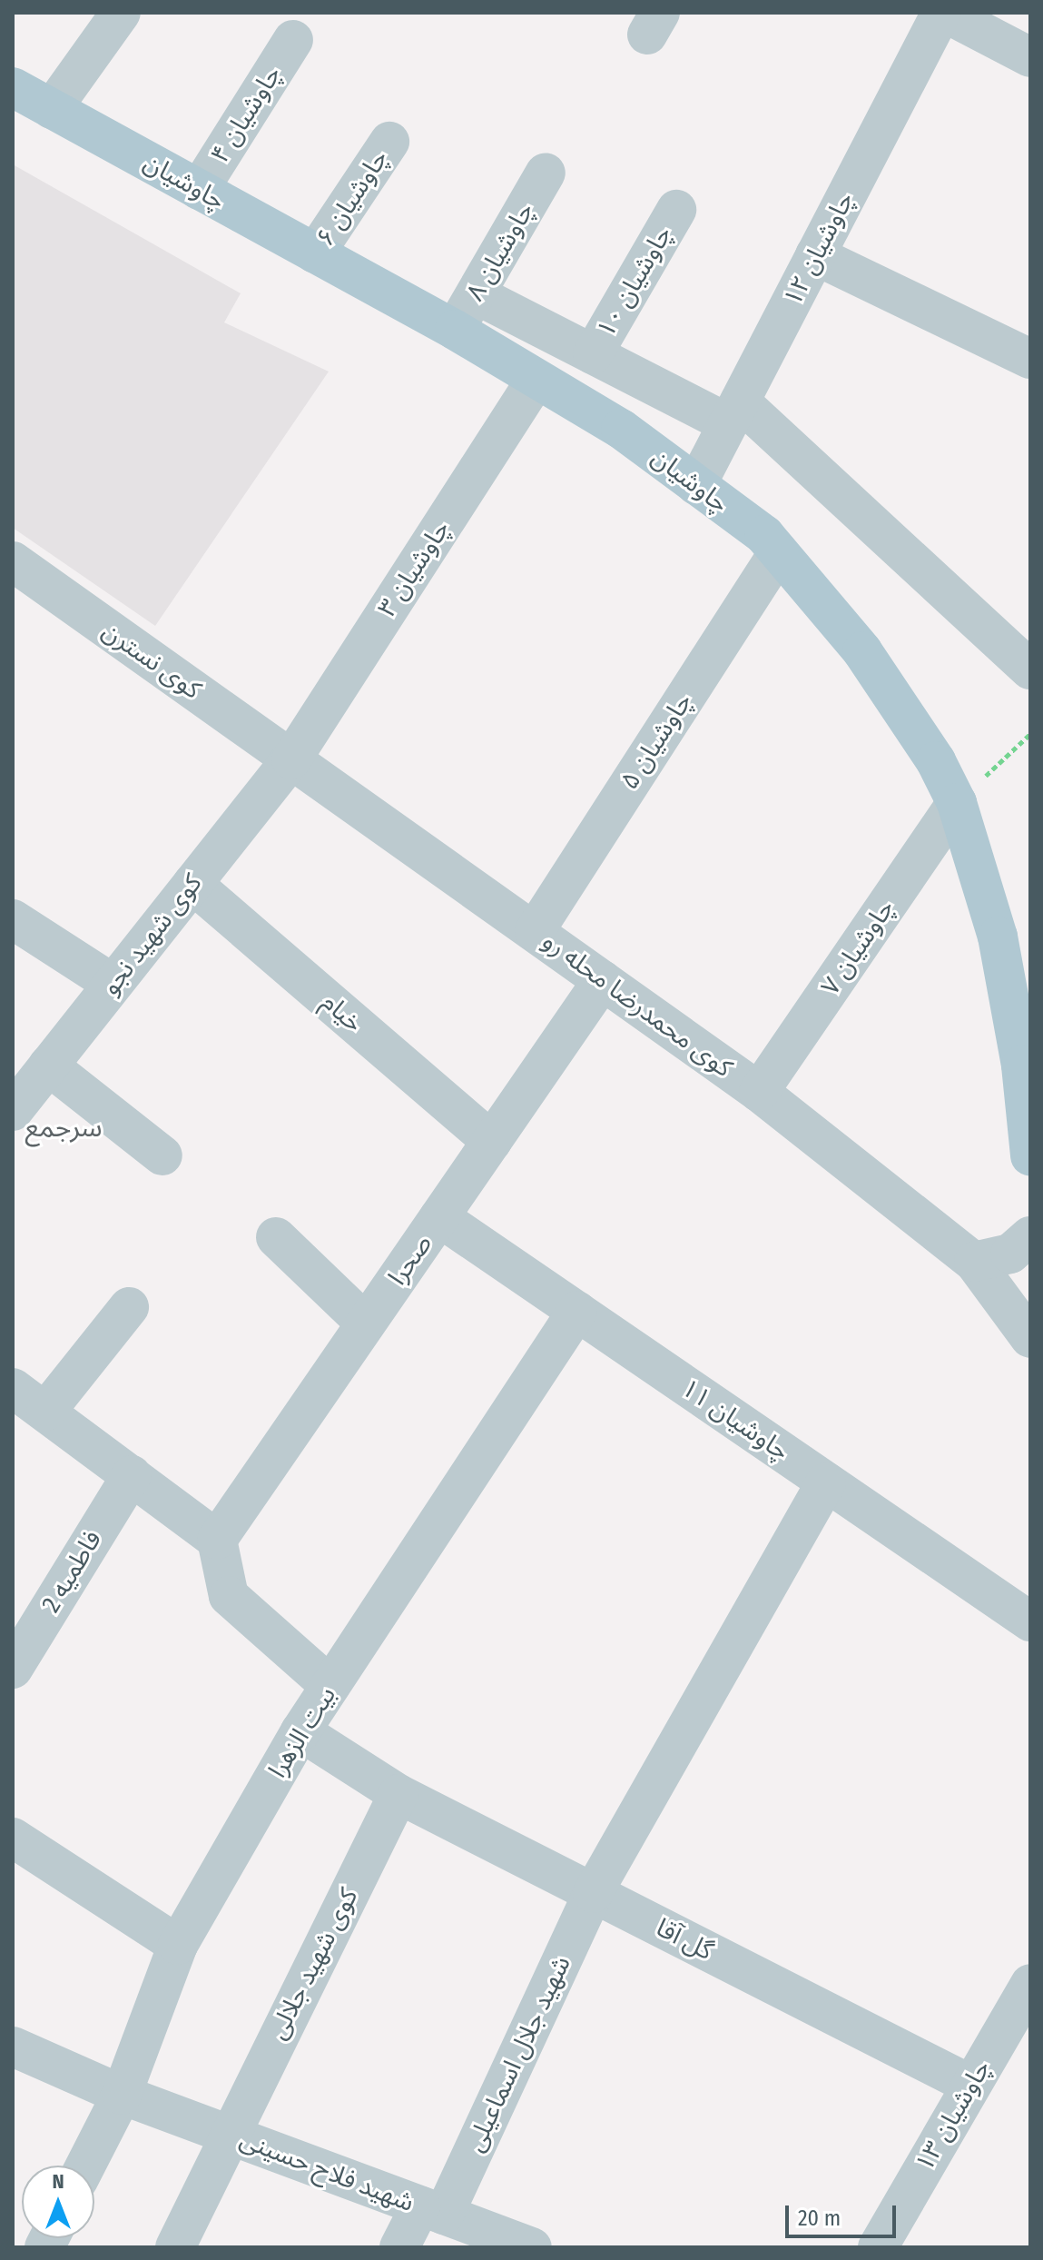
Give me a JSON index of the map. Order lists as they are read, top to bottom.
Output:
{
  "streets": {
    "main road": ["چاوشیان"],
    "street": [
      "چاوشیان ۴",
      "چاوشیان ۶",
      "چاوشیان ۱۲",
      "چاوشیان ۸",
      "چاوشیان ۱۰",
      "چاوشیان ۳",
      "کوی نسترن",
      "چاوشیان ۵",
      "کوی شهید نجو",
      "چاوشیان ۷",
      "کوی محمدرضا محله رو",
      "خیام",
      "صحرا",
      "چاوشیان ۱۱",
      "فاطمیه 2",
      "بیت الزهرا",
      "گل آقا",
      "کوی شهید جلالی",
      "شهید جلال اسماعیلی",
      "چاوشیان ۱۳",
      "شهید فلاح حسینی"
    ]
  },
  "crossings": [
    ["چاوشیان ۴", "چاوشیان"],
    ["چاوشیان", "چاوشیان ۶"],
    ["چاوشیان", "چاوشیان ۱۲"],
    ["چاوشیان", "چاوشیان ۸"],
    ["چاوشیان", "چاوشیان ۳"],
    ["چاوشیان", "چاوشیان ۵"],
    ["چاوشیان", "چاوشیان ۷"],
    ["چاوشیان ۳", "کوی نسترن"],
    ["چاوشیان ۳", "کوی شهید نجو"],
    ["چاوشیان ۳", "کوی محمدرضا محله رو"],
    ["کوی نسترن", "کوی شهید نجو"],
    ["کوی نسترن", "کوی محمدرضا محله رو"],
    ["چاوشیان ۵", "کوی محمدرضا محله رو"],
    ["کوی شهید نجو", "کوی محمدرضا محله رو"],
    ["کوی شهید نجو", "خیام"],
    ["چاوشیان ۷", "کوی محمدرضا محله رو"],
    ["کوی محمدرضا محله رو", "صحرا"],
    ["خیام", "صحرا"],
    ["صحرا", "چاوشیان ۱۱"],
    ["چاوشیان ۱۱", "بیت الزهرا"],
    ["چاوشیان ۱۱", "شهید جلال اسماعیلی"],
    ["بیت الزهرا", "گل آقا"],
    ["بیت الزهرا", "شهید فلاح حسینی"],
    ["گل آقا", "کوی شهید جلالی"],
    ["گل آقا", "شهید جلال اسماعیلی"],
    ["گل آقا", "چاوشیان ۱۳"],
    ["کوی شهید جلالی", "شهید فلاح حسینی"],
    ["شهید جلال اسماعیلی", "شهید فلاح حسینی"]
  ],
  "districts": ["سرجمع"],
  "scale_bar": "20 m",
  "north": "top"
}
